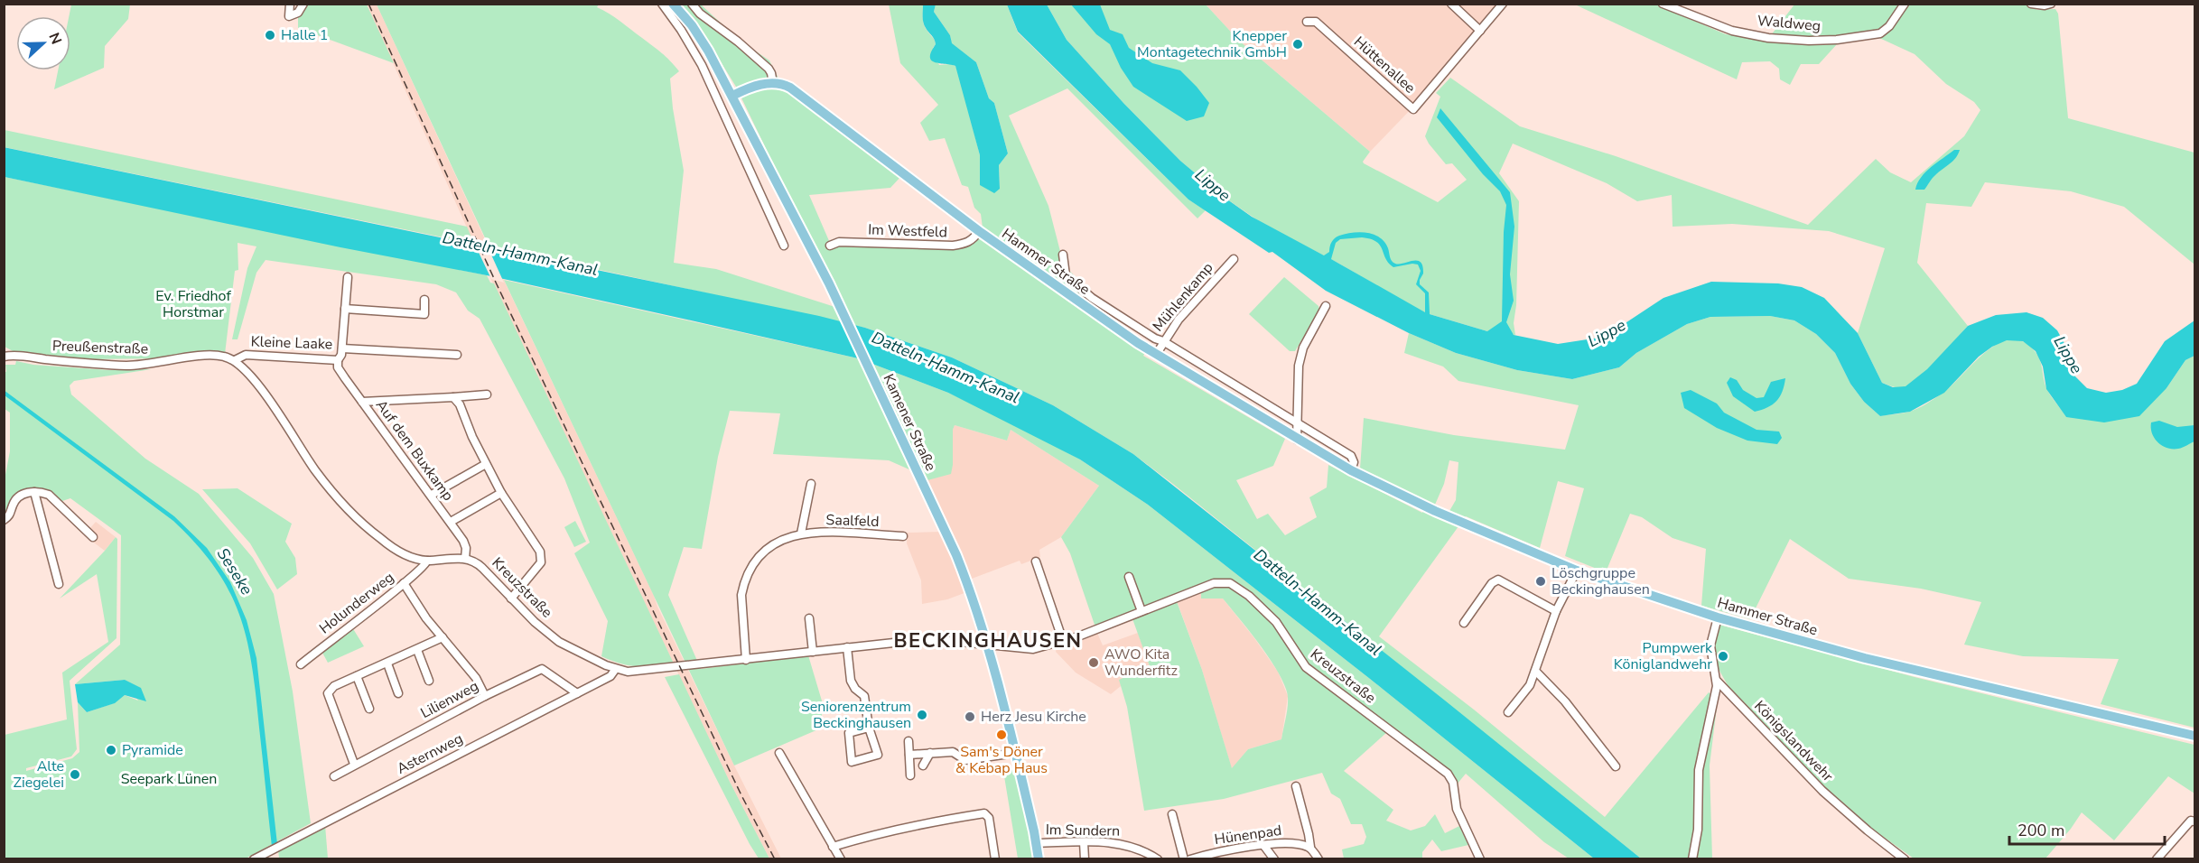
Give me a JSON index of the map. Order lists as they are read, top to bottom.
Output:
{
  "streets": {
    "main road": ["Hammer Straße", "Kamener Straße"],
    "street": [
      "Waldweg",
      "Hüttenallee",
      "Im Westfeld",
      "Mühlenkamp",
      "Kleine Laake",
      "Preußenstraße",
      "Auf dem Buxkamp",
      "Saalfeld",
      "Kreuzstraße",
      "Holunderweg",
      "Lilienweg",
      "Königslandwehr",
      "Asternweg",
      "Im Sundern",
      "Hünenpad"
    ]
  },
  "crossings": [
    ["Im Westfeld", "Hammer Straße"],
    ["Hammer Straße", "Mühlenkamp"],
    ["Kleine Laake", "Preußenstraße"],
    ["Kleine Laake", "Auf dem Buxkamp"],
    ["Kamener Straße", "Kreuzstraße"],
    ["Kamener Straße", "Im Sundern"],
    ["Auf dem Buxkamp", "Kreuzstraße"],
    ["Saalfeld", "Kreuzstraße"],
    ["Kreuzstraße", "Asternweg"],
    ["Lilienweg", "Asternweg"]
  ],
  "districts": ["BECKINGHAUSEN"],
  "water": ["Lippe", "Datteln-Hamm-Kanal", "Seseke"],
  "parks": ["Ev. Friedhof Horstmar", "Seepark Lünen"],
  "places": [
    "Halle 1",
    "Knepper Montagetechnik GmbH",
    "Löschgruppe Beckinghausen",
    "Pumpwerk Königlandwehr",
    "AWO Kita Wunderfitz",
    "Seniorenzentrum Beckinghausen",
    "Herz Jesu Kirche",
    "Sam's Döner & Kebap Haus",
    "Pyramide",
    "Alte Ziegelei"
  ],
  "scale_bar": "200 m",
  "north": "right"
}
